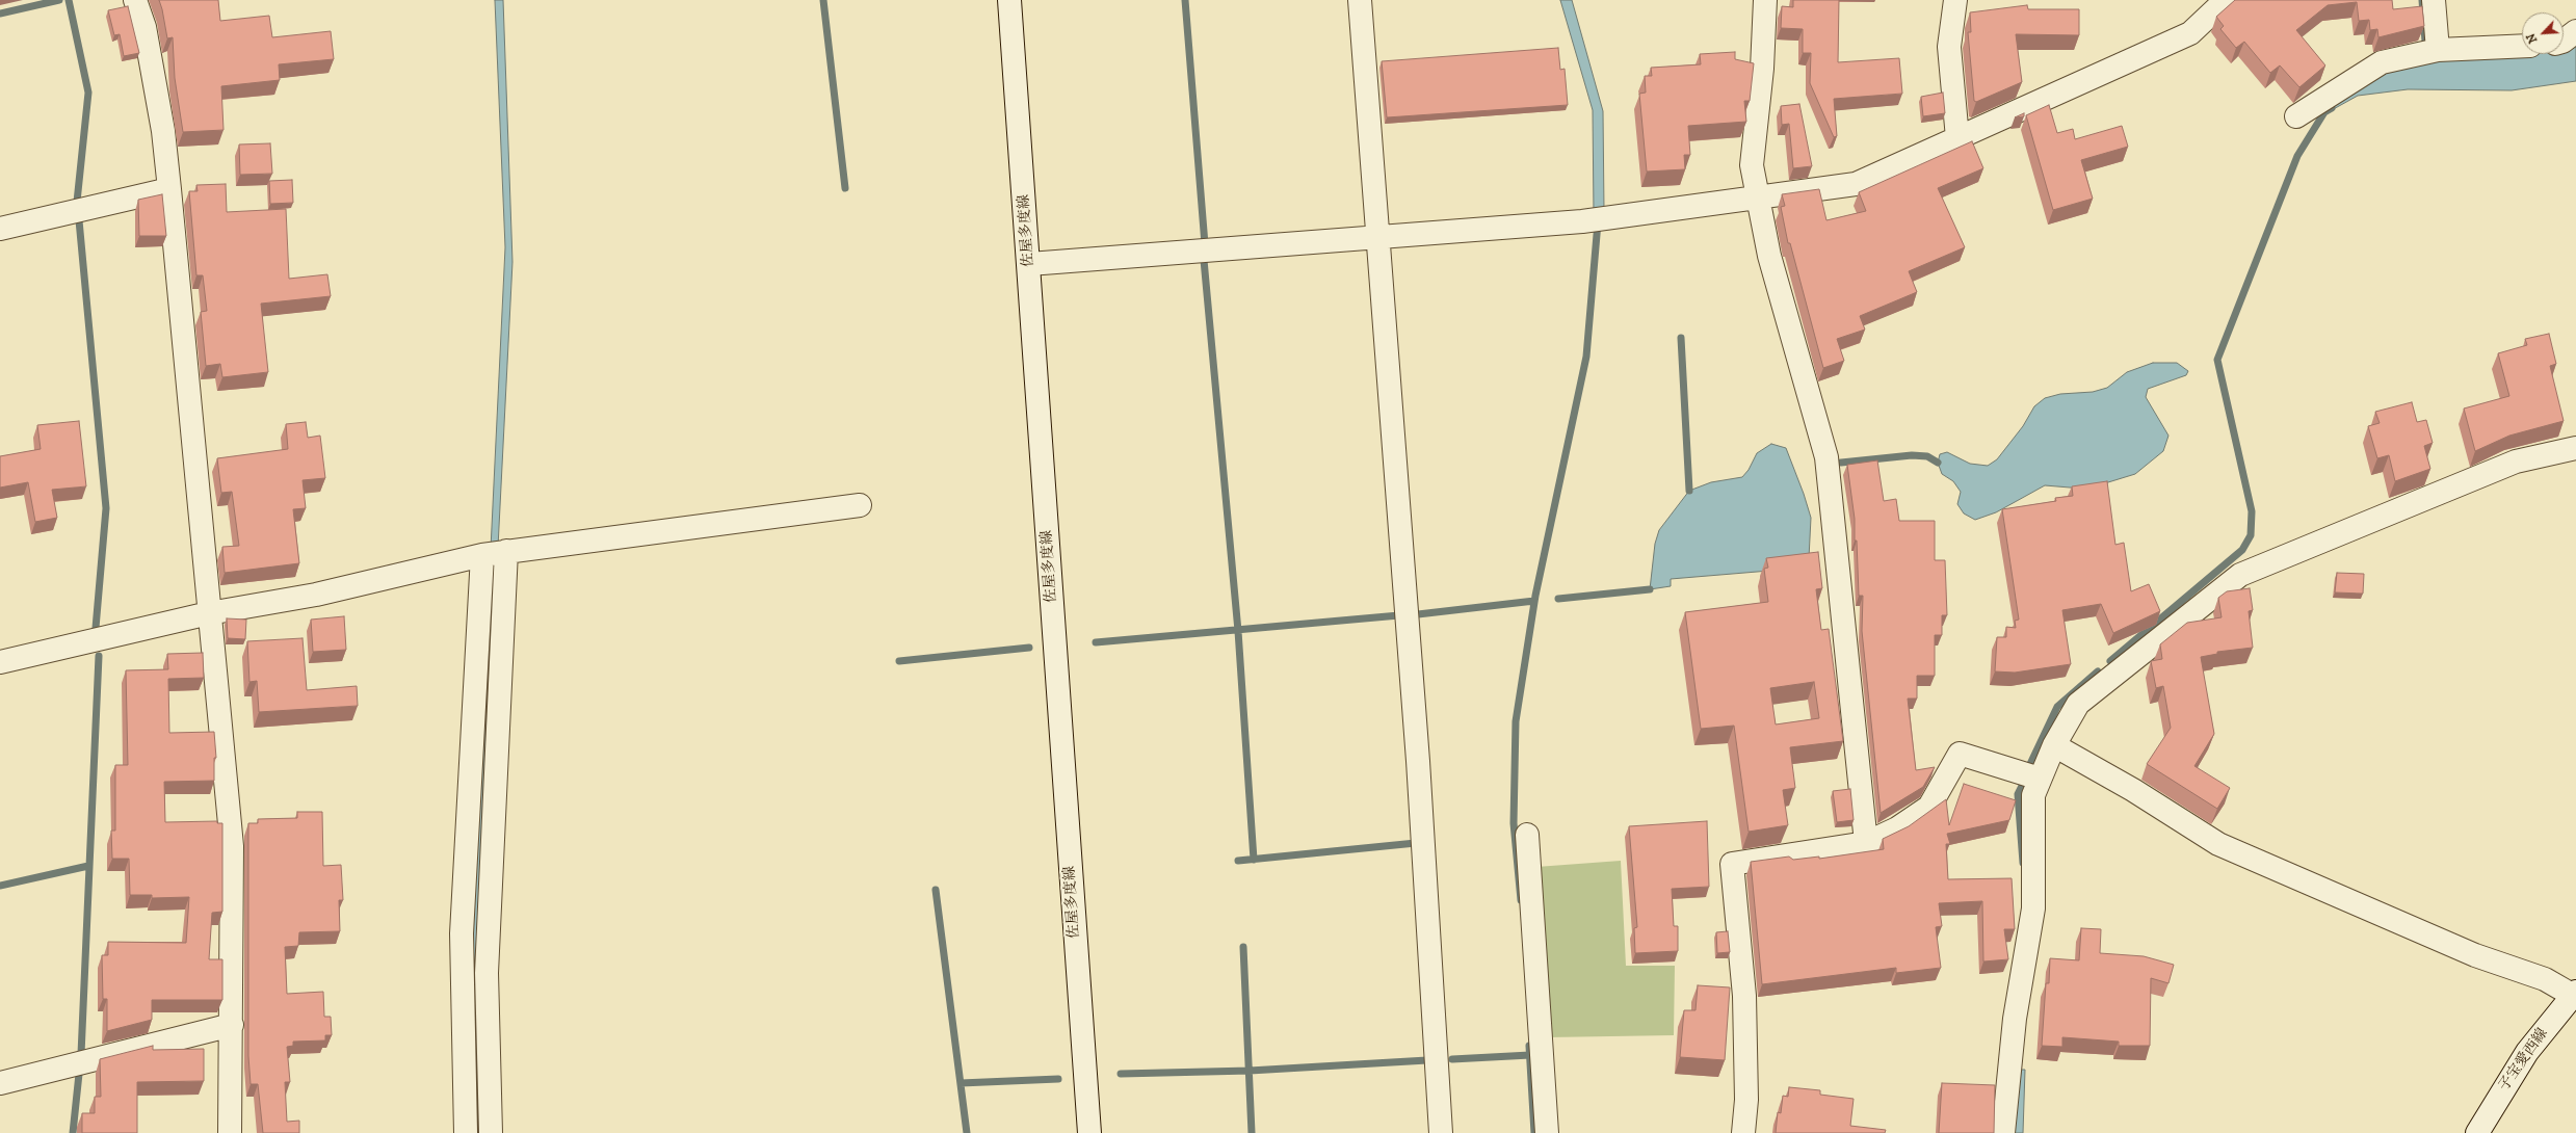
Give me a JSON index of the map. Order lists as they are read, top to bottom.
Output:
{
  "streets": {
    "street": ["佐屋多度線", "子宝愛西線"]
  },
  "north": "bottom left"
}
